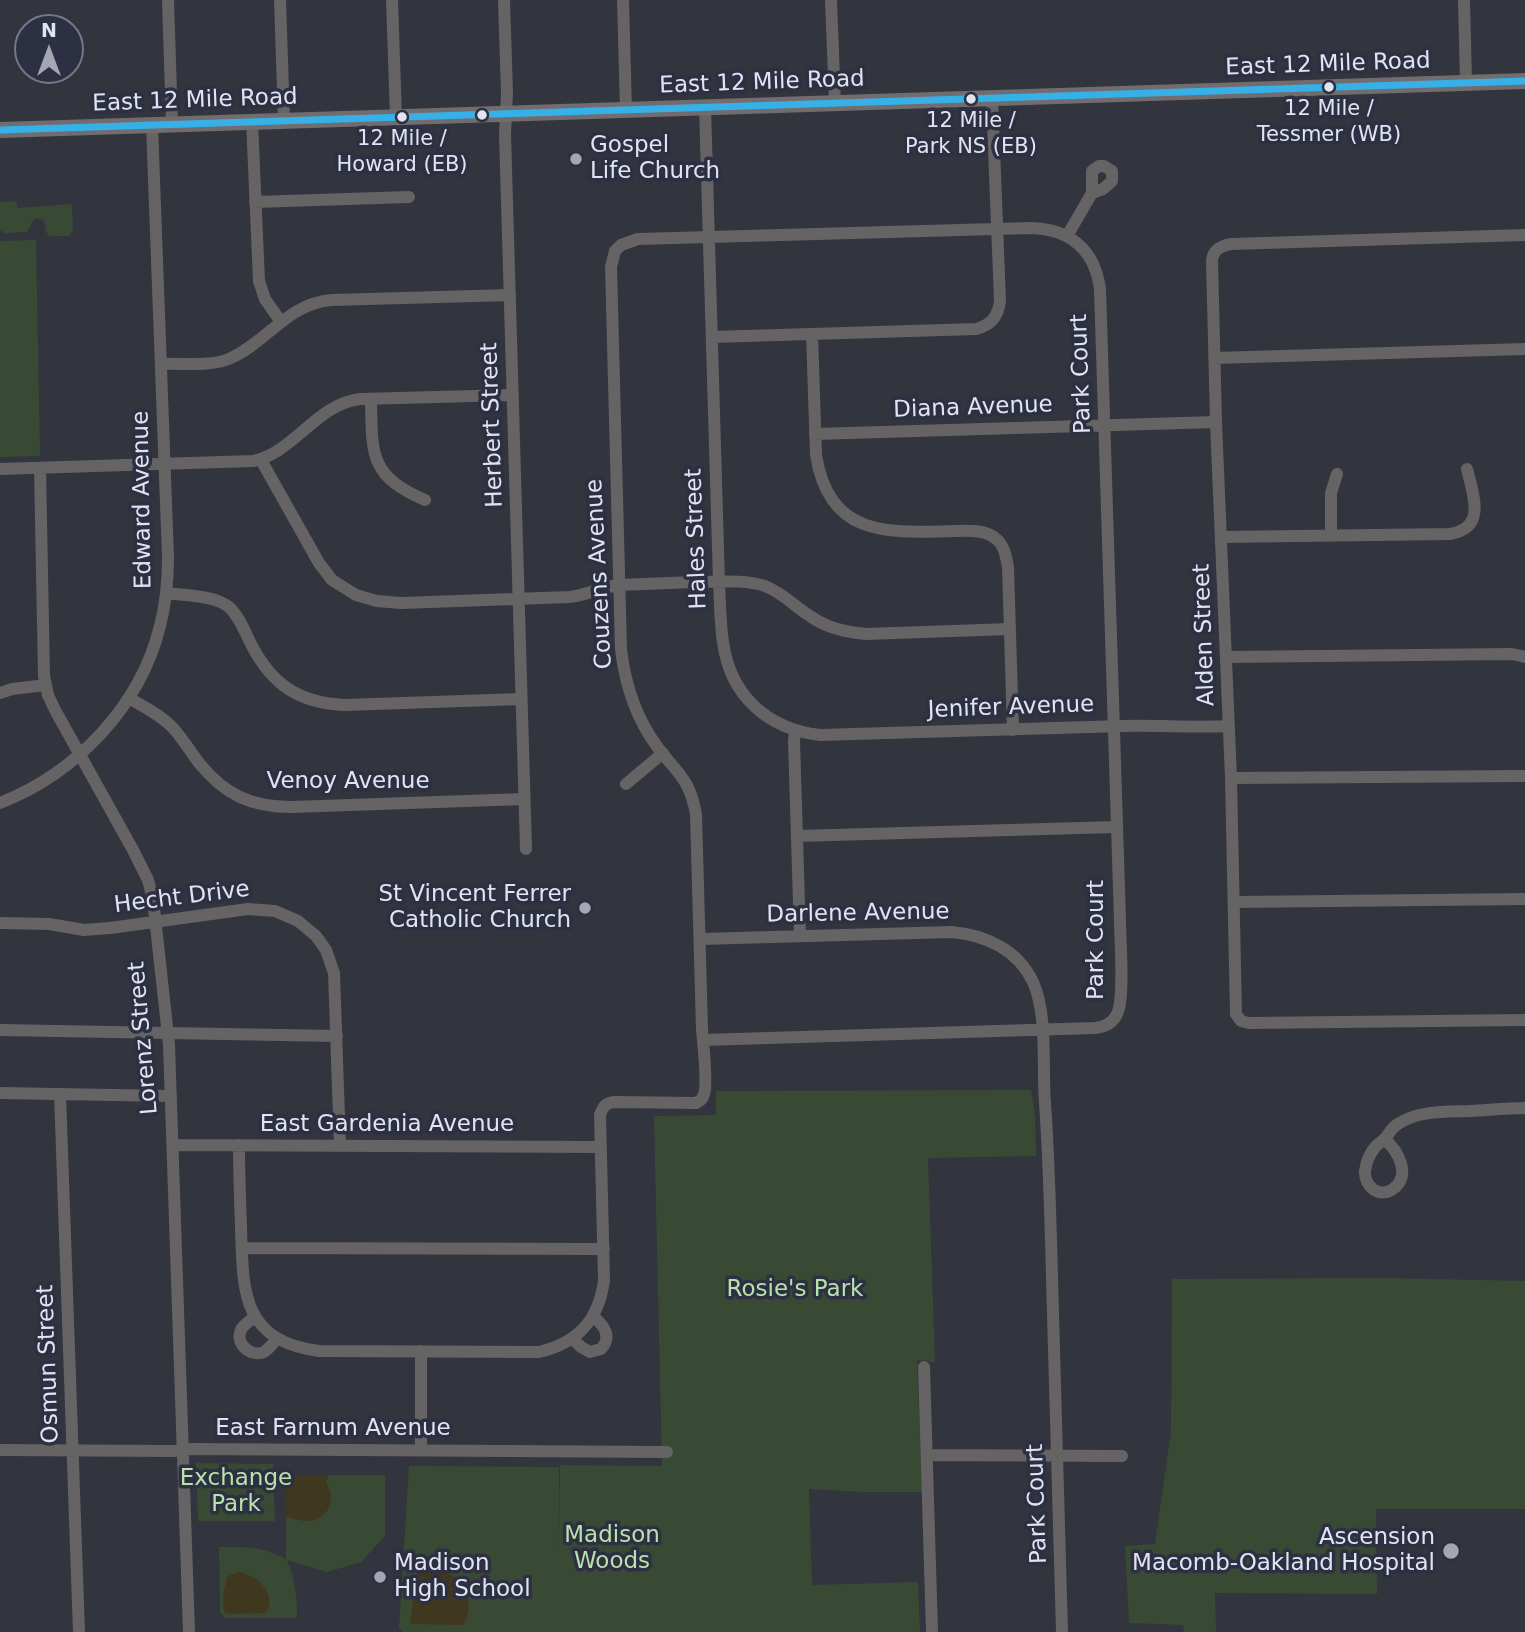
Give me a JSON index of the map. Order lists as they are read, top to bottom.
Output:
{
  "streets": {
    "main road": ["East 12 Mile Road"],
    "street": [
      "Park Court",
      "Diana Avenue",
      "Herbert Street",
      "Edward Avenue",
      "Hales Street",
      "Couzens Avenue",
      "Alden Street",
      "Jenifer Avenue",
      "Venoy Avenue",
      "Hecht Drive",
      "Darlene Avenue",
      "Lorenz Street",
      "East Gardenia Avenue",
      "Osmun Street",
      "East Farnum Avenue"
    ]
  },
  "crossings": [
    ["East 12 Mile Road", "Herbert Street"],
    ["East 12 Mile Road", "Edward Avenue"],
    ["East 12 Mile Road", "Hales Street"],
    ["Park Court", "Diana Avenue"],
    ["Park Court", "Jenifer Avenue"],
    ["Park Court", "Darlene Avenue"],
    ["Diana Avenue", "Alden Street"],
    ["Herbert Street", "Venoy Avenue"],
    ["Edward Avenue", "Venoy Avenue"],
    ["Edward Avenue", "Lorenz Street"],
    ["Hales Street", "Couzens Avenue"],
    ["Hales Street", "Jenifer Avenue"],
    ["Couzens Avenue", "Darlene Avenue"],
    ["Couzens Avenue", "East Gardenia Avenue"],
    ["Alden Street", "Jenifer Avenue"],
    ["Hecht Drive", "Lorenz Street"],
    ["Hecht Drive", "East Gardenia Avenue"],
    ["Lorenz Street", "East Gardenia Avenue"],
    ["Lorenz Street", "East Farnum Avenue"],
    ["Osmun Street", "East Farnum Avenue"]
  ],
  "parks": ["Rosie's Park", "Exchange Park", "Madison Woods"],
  "places": [
    "12 Mile / Tessmer (WB)",
    "12 Mile / Park NS (EB)",
    "12 Mile / Howard (EB)",
    "Gospel Life Church",
    "St Vincent Ferrer Catholic Church",
    "Ascension Macomb-Oakland Hospital",
    "Madison High School"
  ],
  "north": "top"
}
